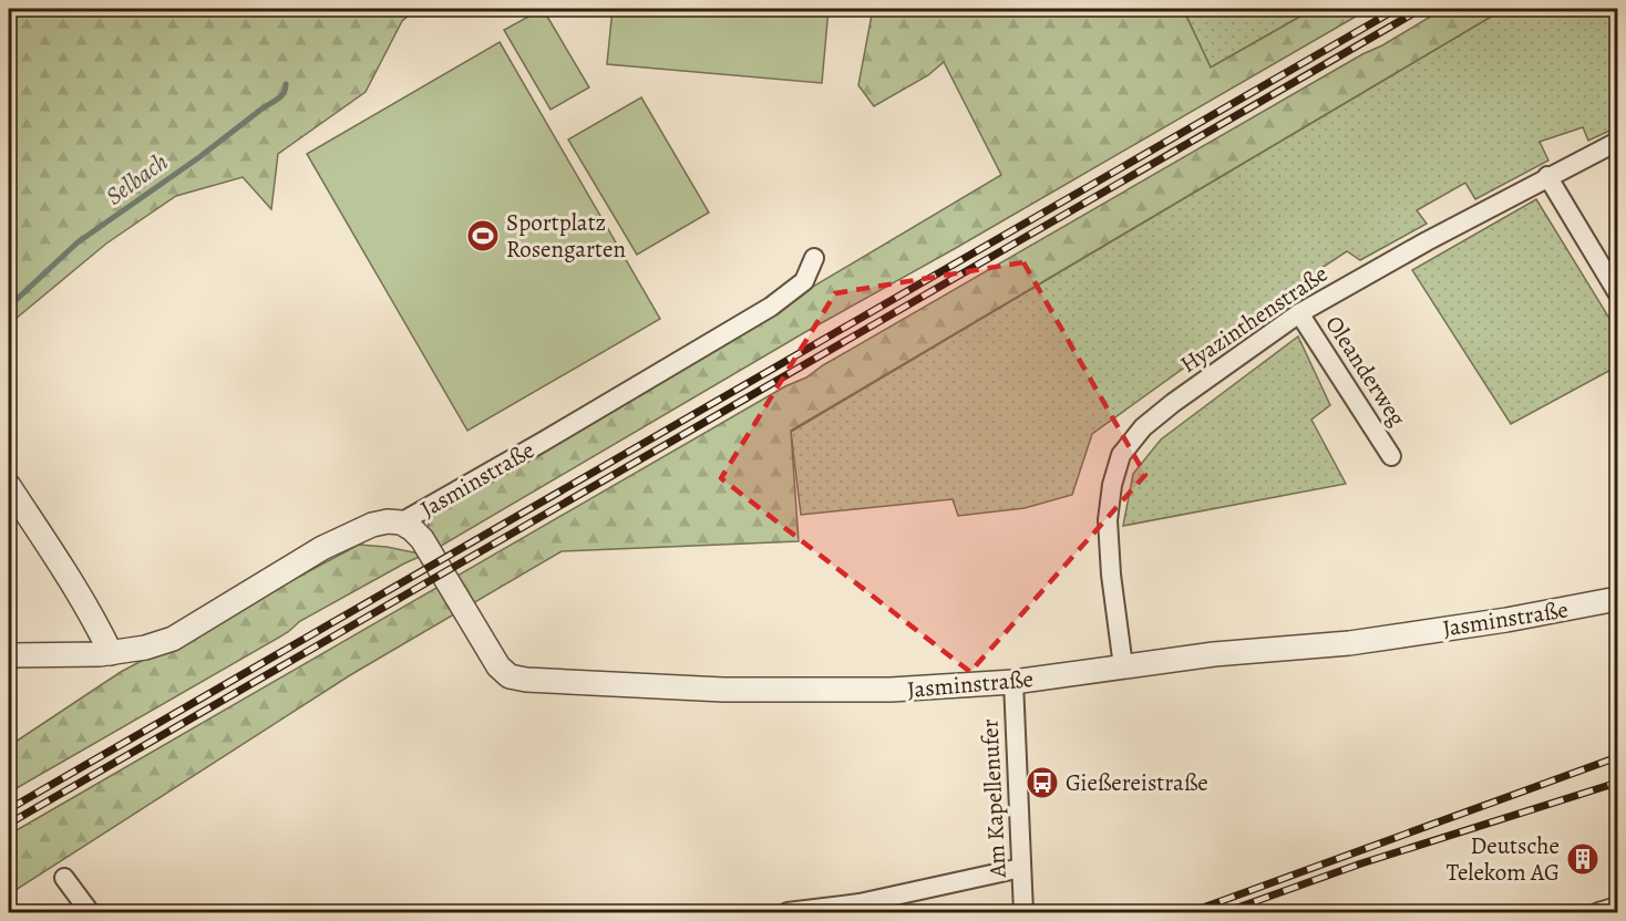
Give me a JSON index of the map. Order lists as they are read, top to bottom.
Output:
{
  "streets": {
    "street": [
      "Hyazinthenstraße",
      "Oleanderweg",
      "Jasminstraße",
      "Am Kapellenufer"
    ]
  },
  "crossings": [
    ["Hyazinthenstraße", "Oleanderweg"],
    ["Hyazinthenstraße", "Jasminstraße"],
    ["Jasminstraße", "Am Kapellenufer"]
  ],
  "water": ["Selbach"],
  "places": {
    "sports": ["Sportplatz Rosengarten"],
    "bus stop": ["Gießereistraße"],
    "building": ["Deutsche Telekom AG"]
  }
}
